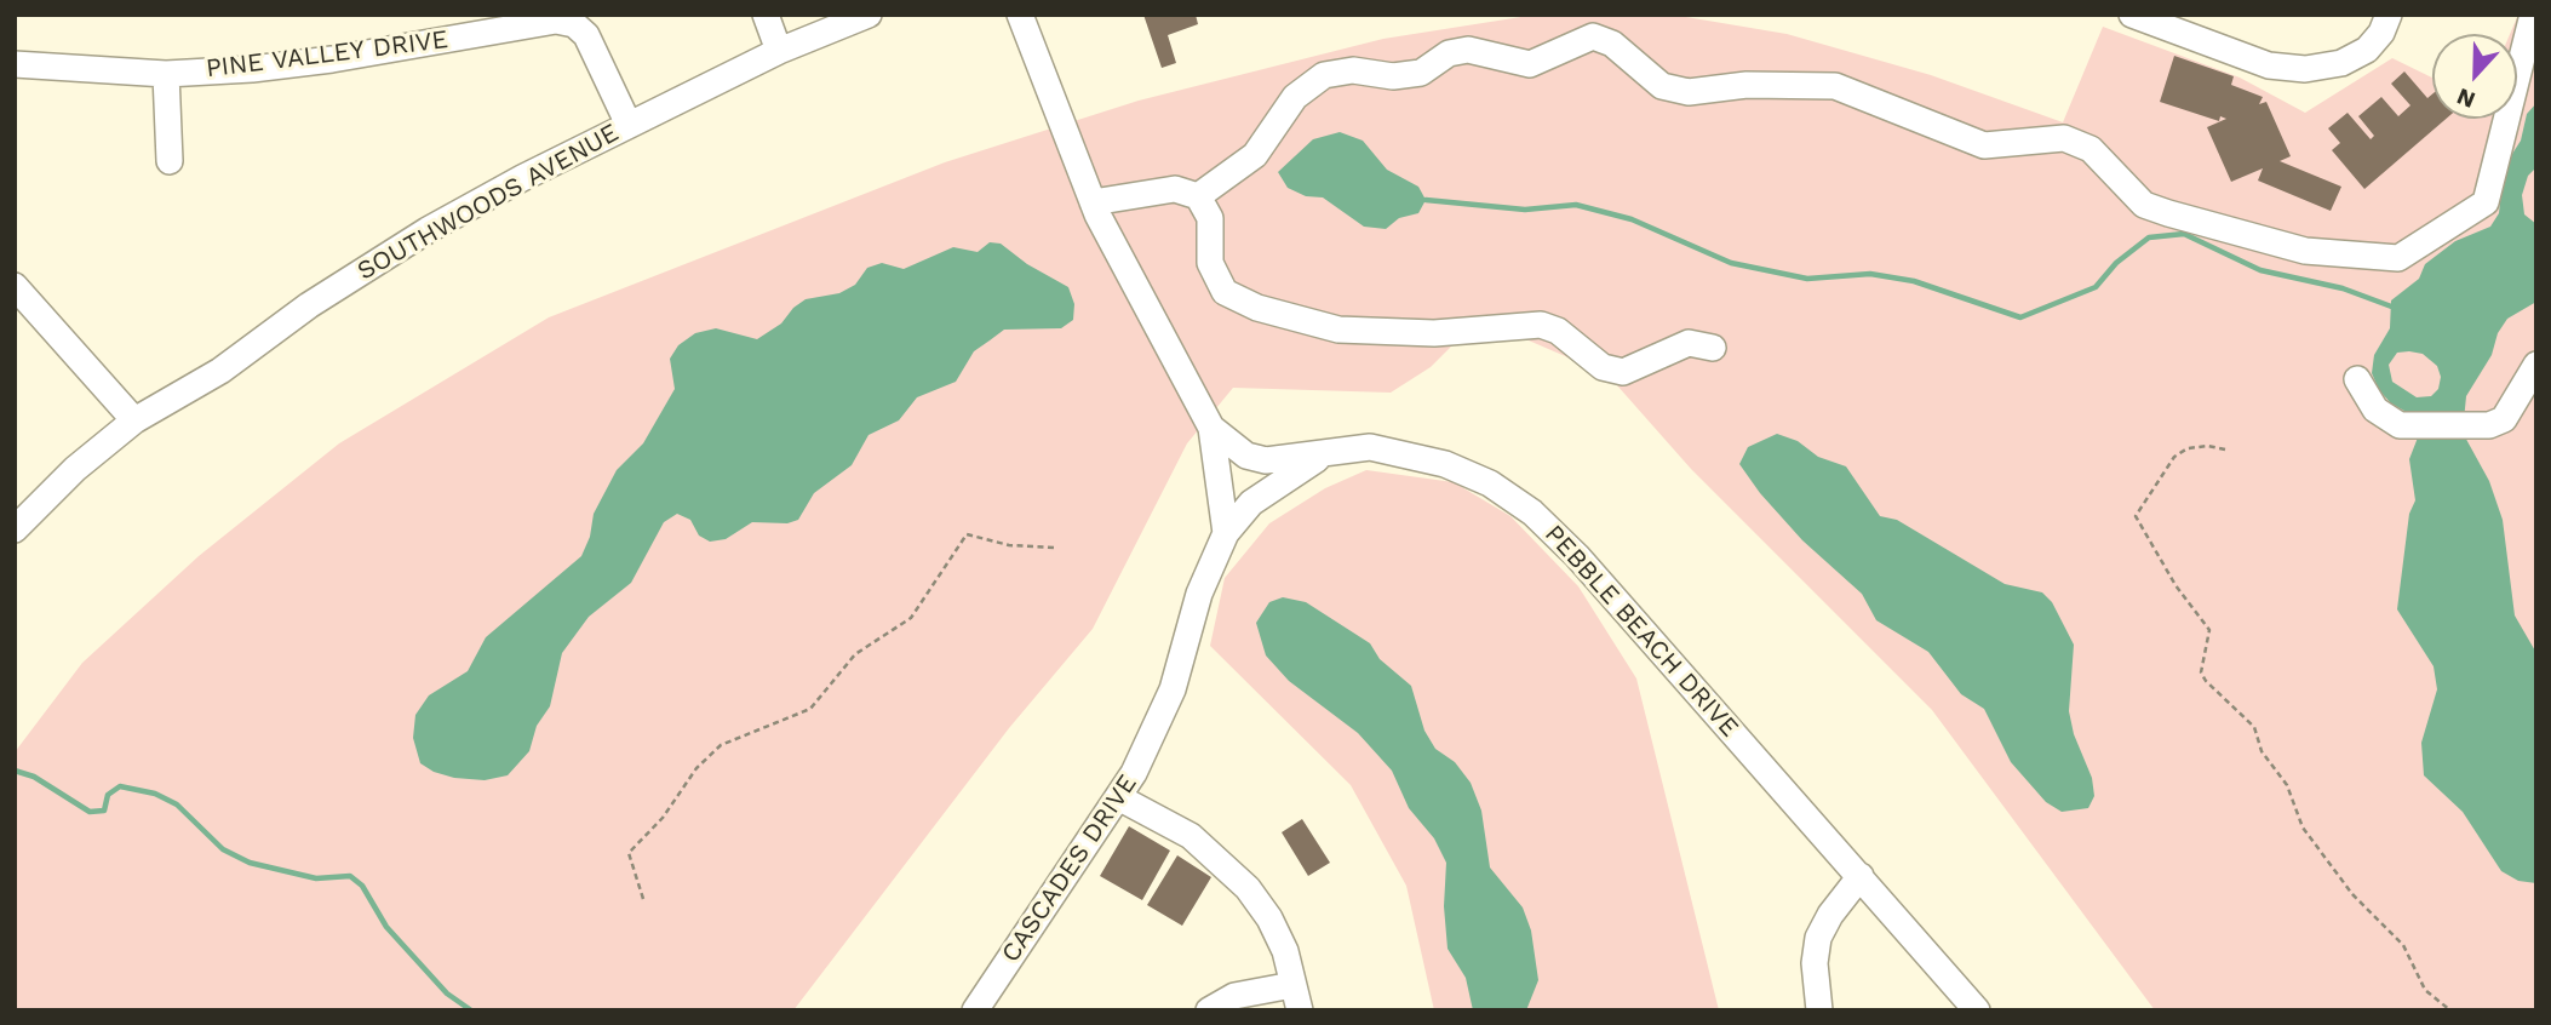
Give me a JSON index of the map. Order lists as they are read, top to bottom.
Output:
{
  "streets": {
    "street": [
      "PINE VALLEY DRIVE",
      "SOUTHWOODS AVENUE",
      "PEBBLE BEACH DRIVE",
      "CASCADES DRIVE"
    ]
  },
  "crossings": [
    ["PINE VALLEY DRIVE", "SOUTHWOODS AVENUE"]
  ],
  "north": "bottom"
}
